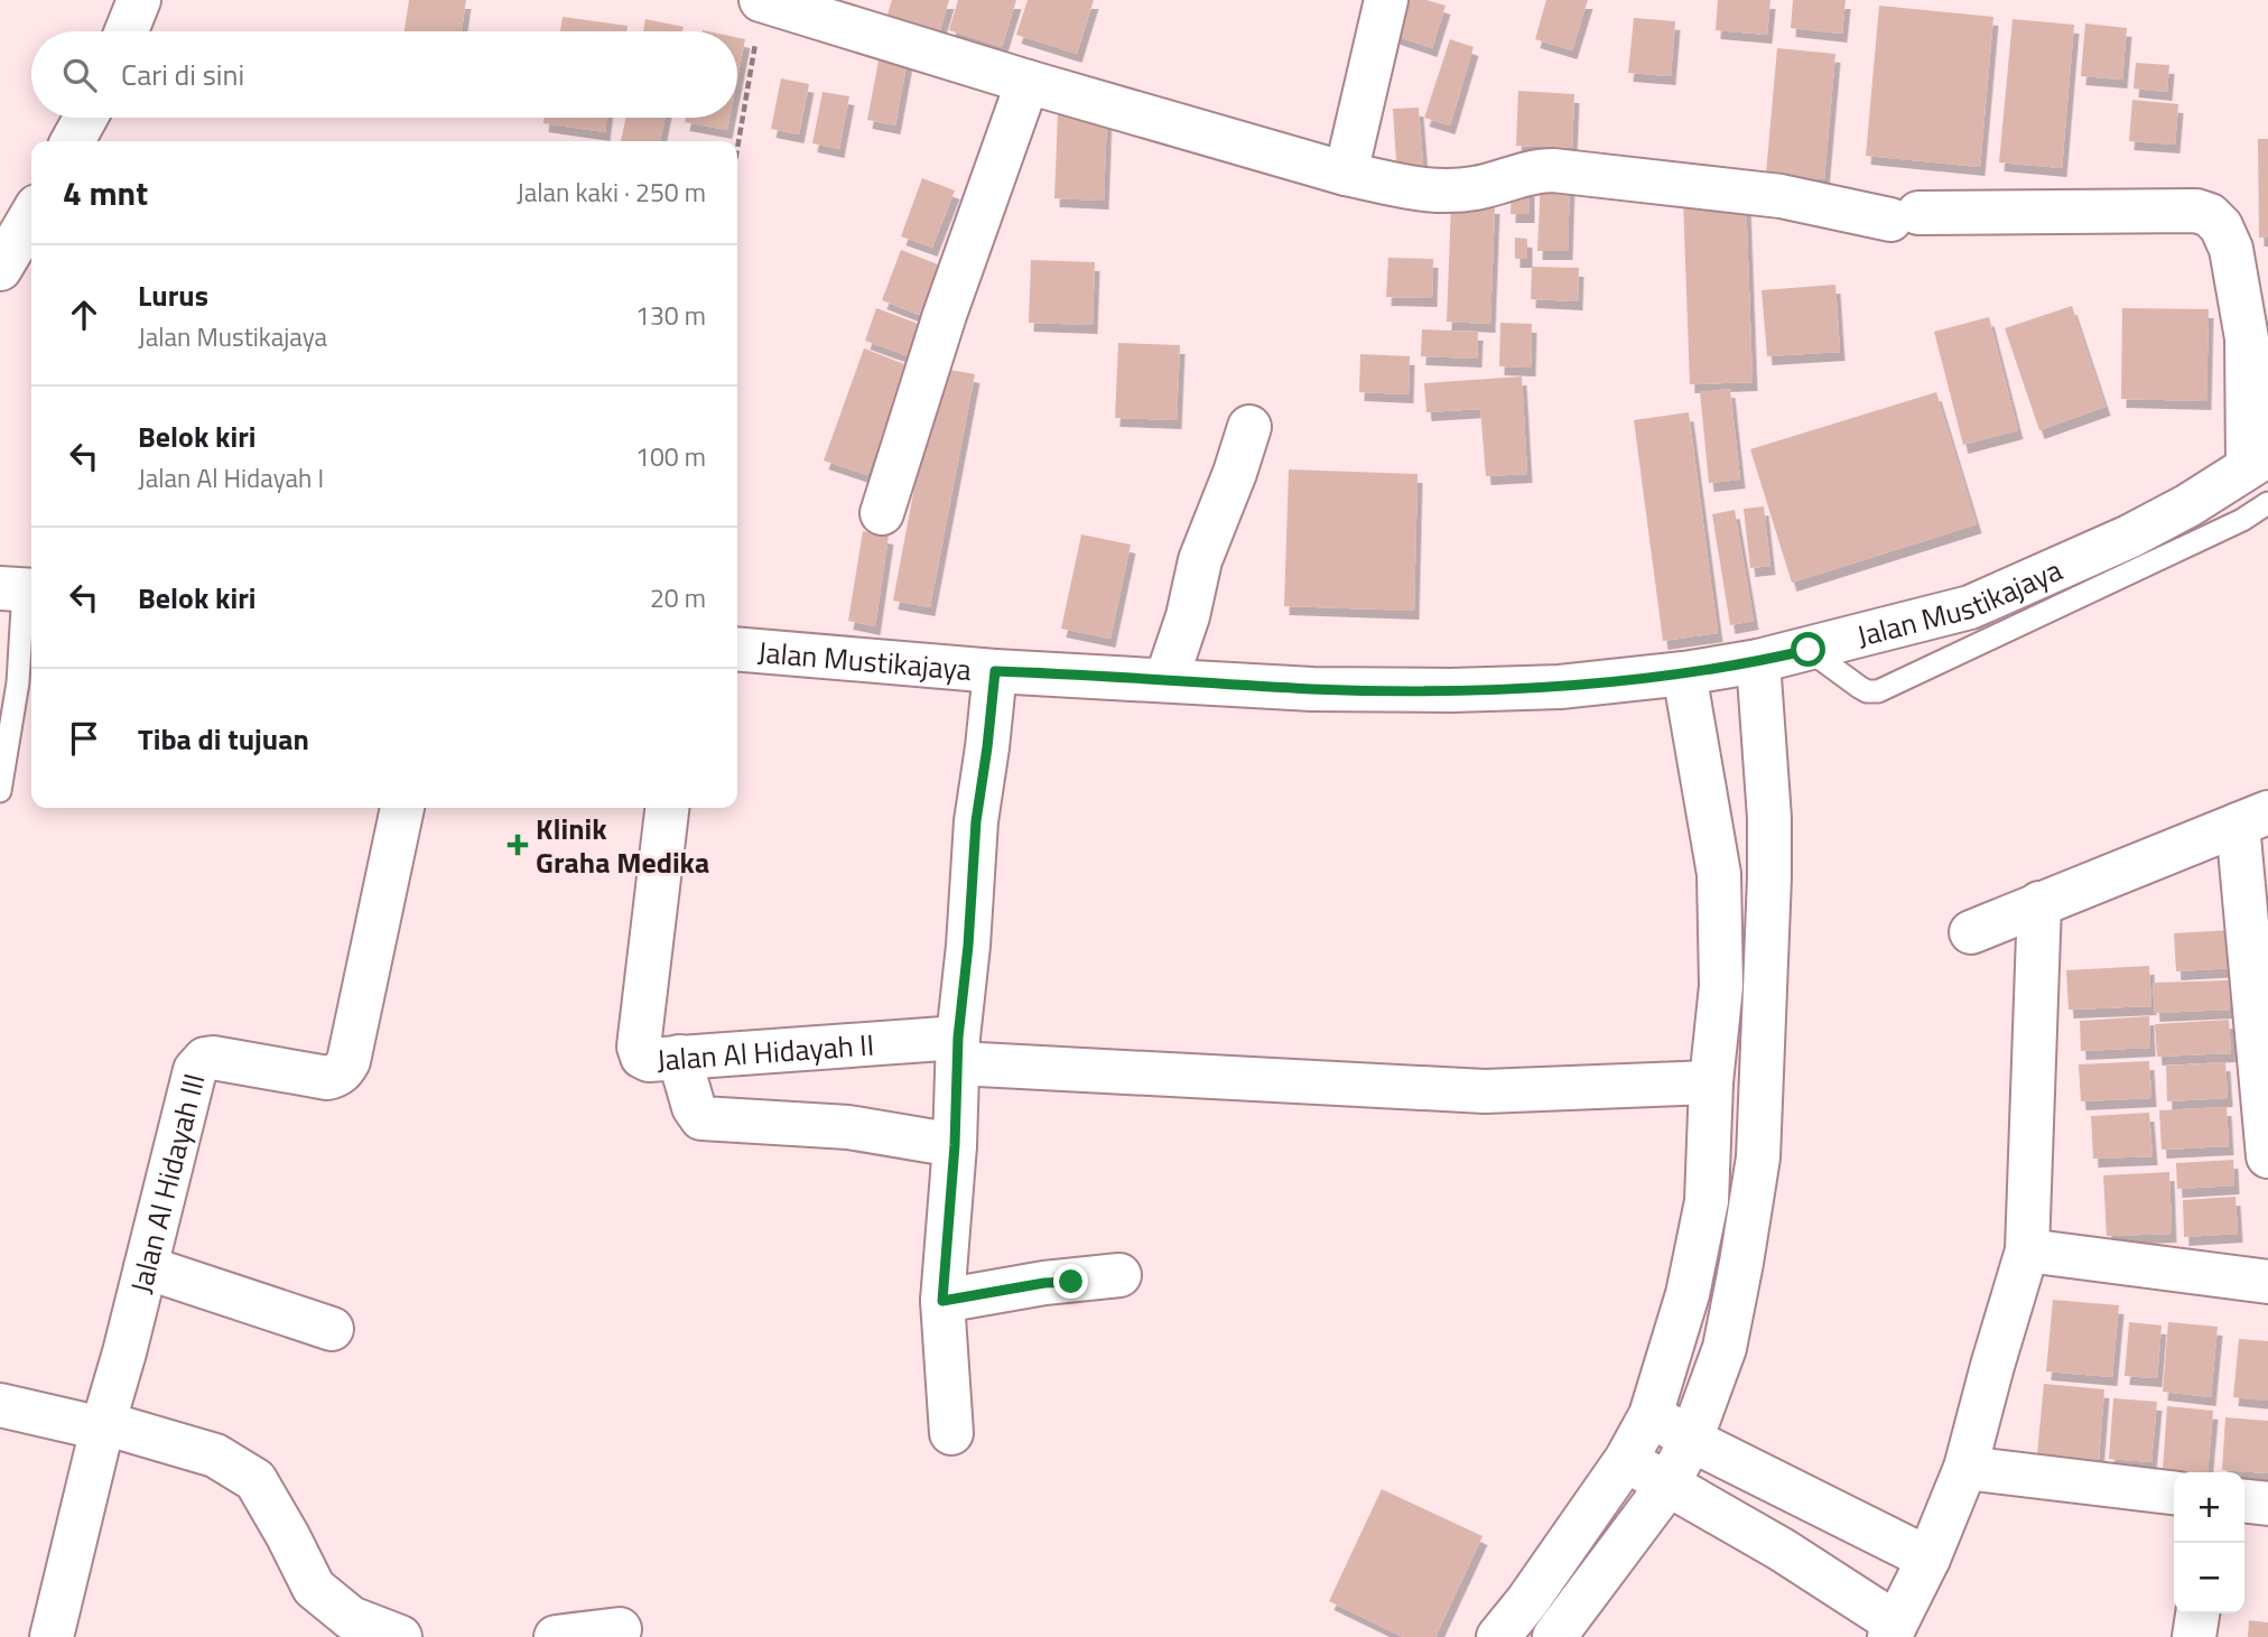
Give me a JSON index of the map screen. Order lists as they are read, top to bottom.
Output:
{
  "streets": {
    "street": ["Jalan Mustikajaya", "Jalan Al Hidayah II", "Jalan Al Hidayah III"]
  },
  "places": {
    "health": ["Klinik Graha Medika"]
  },
  "page": {
    "search": "Cari di sini",
    "heading": ["4 mnt", "Jalan kaki · 250 m"],
    "list": [
      ["Lurus", "Jalan Mustikajaya", "130 m"],
      ["Belok kiri", "Jalan Al Hidayah I", "100 m"],
      ["Belok kiri", "20 m"],
      "Tiba di tujuan"
    ],
    "map_buttons": ["+", "−"]
  }
}
